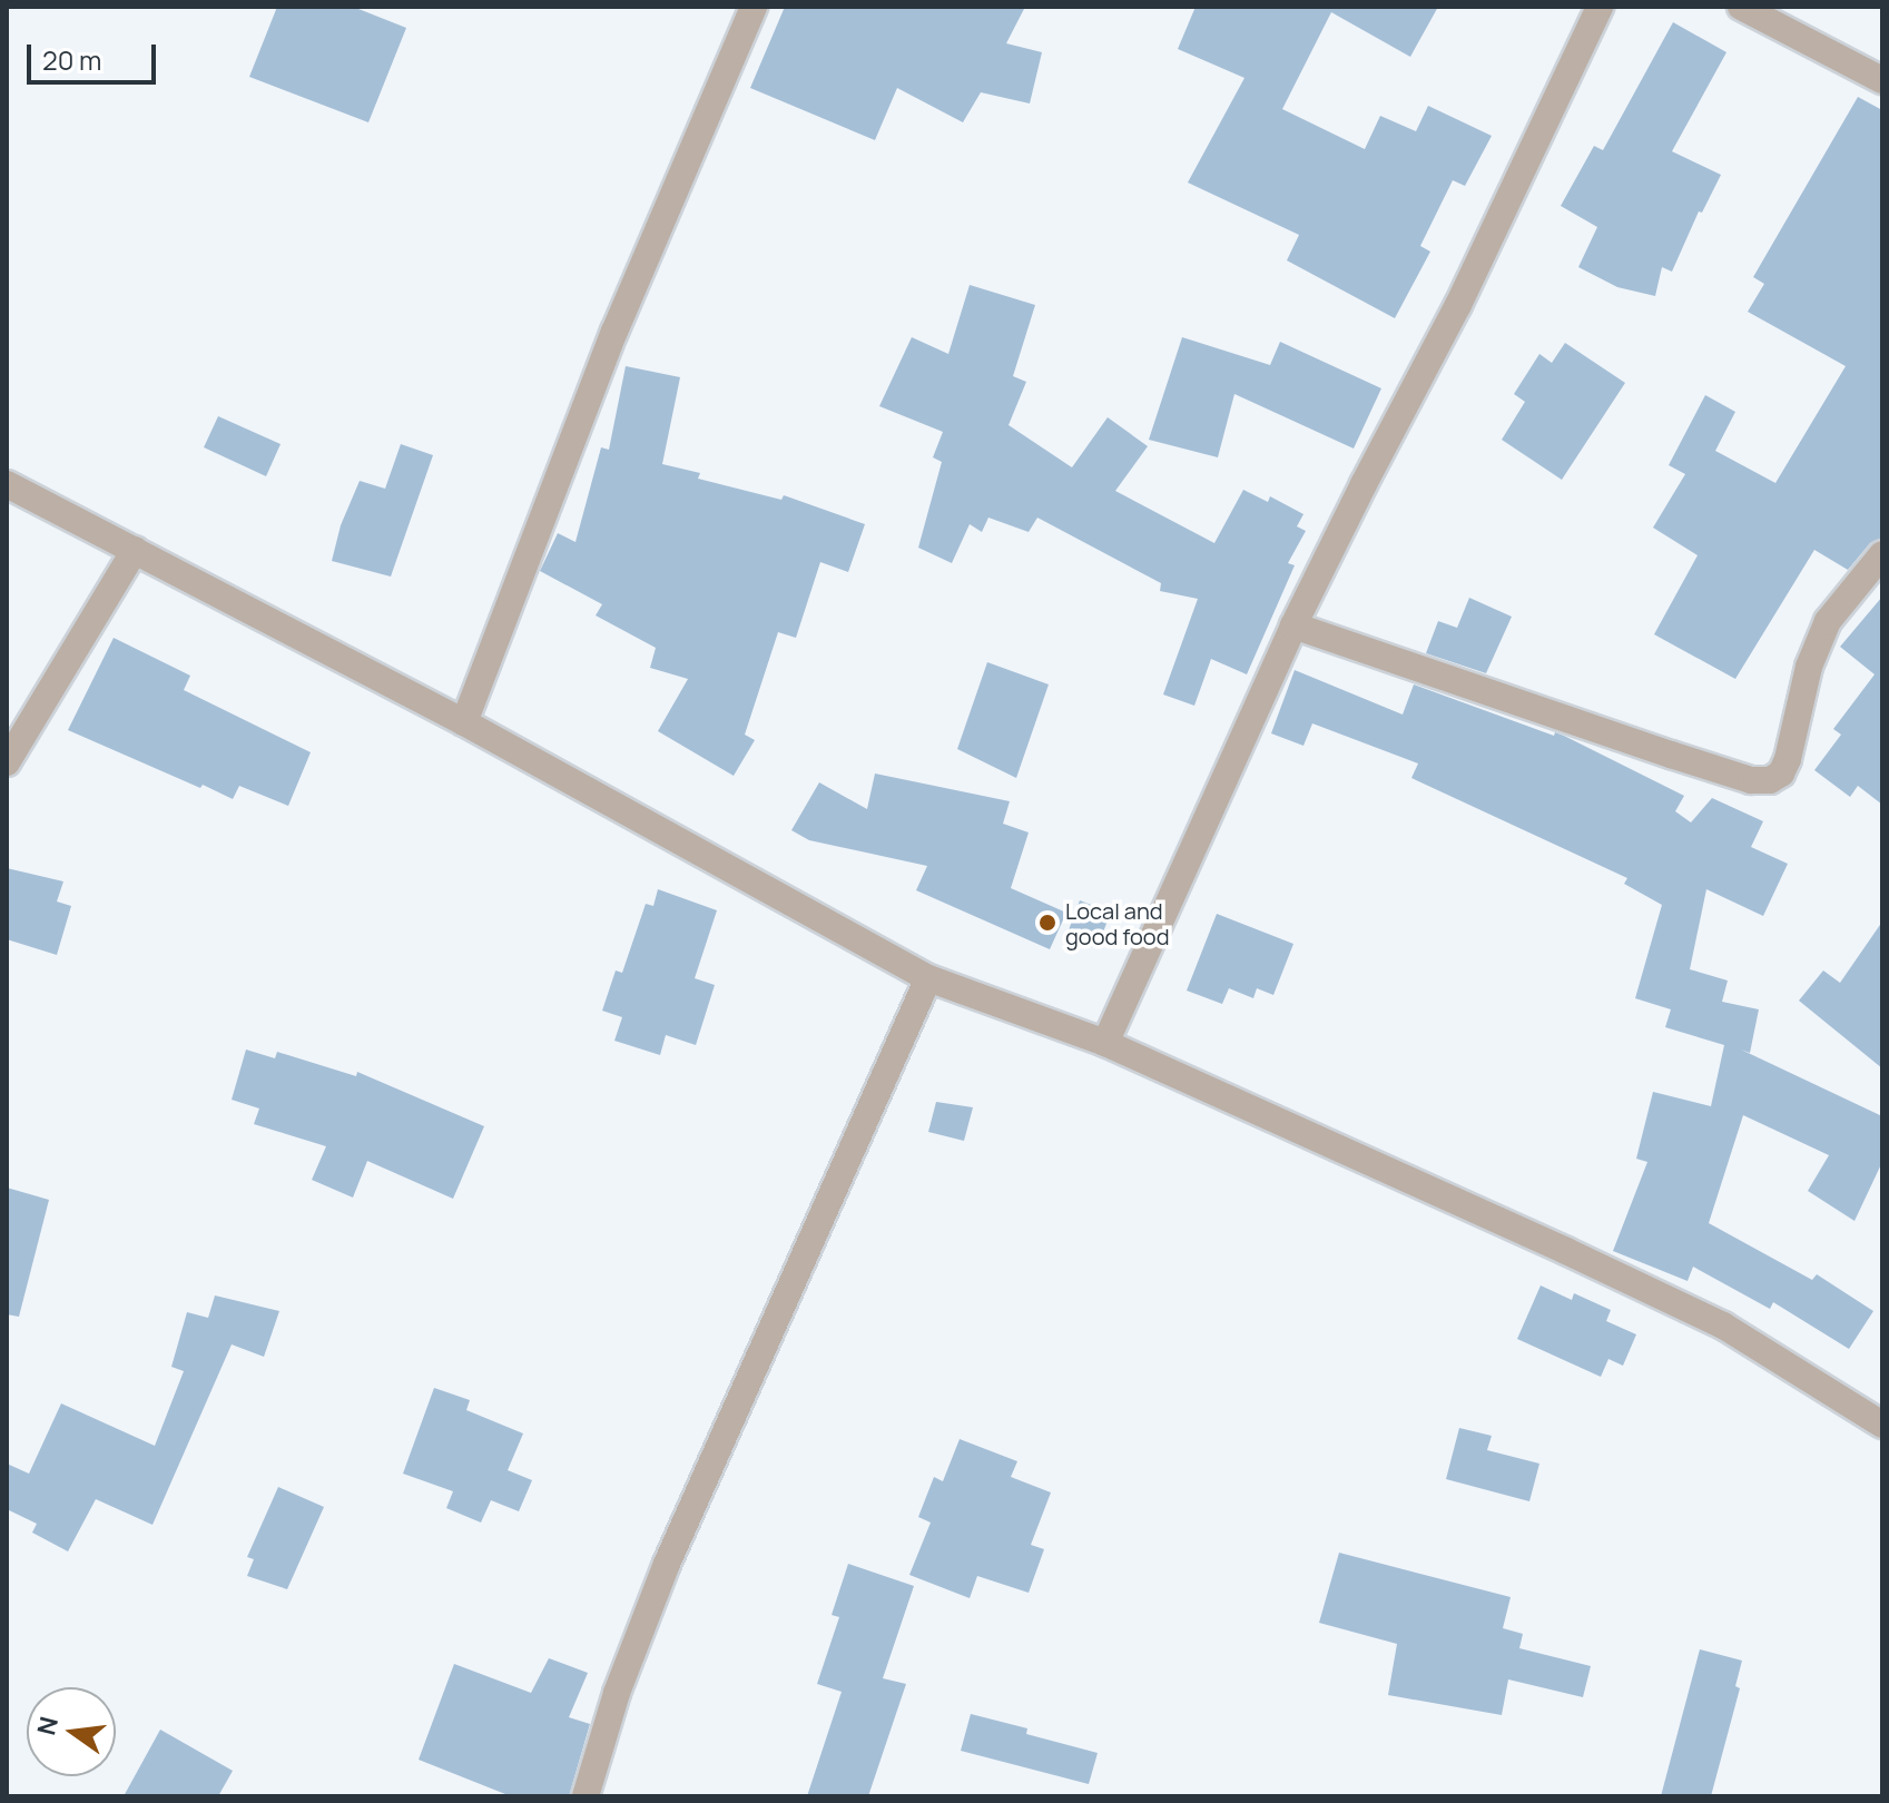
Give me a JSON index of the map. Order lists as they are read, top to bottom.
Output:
{
  "places": ["Local and good food"],
  "scale_bar": "20 m",
  "north": "left"
}
